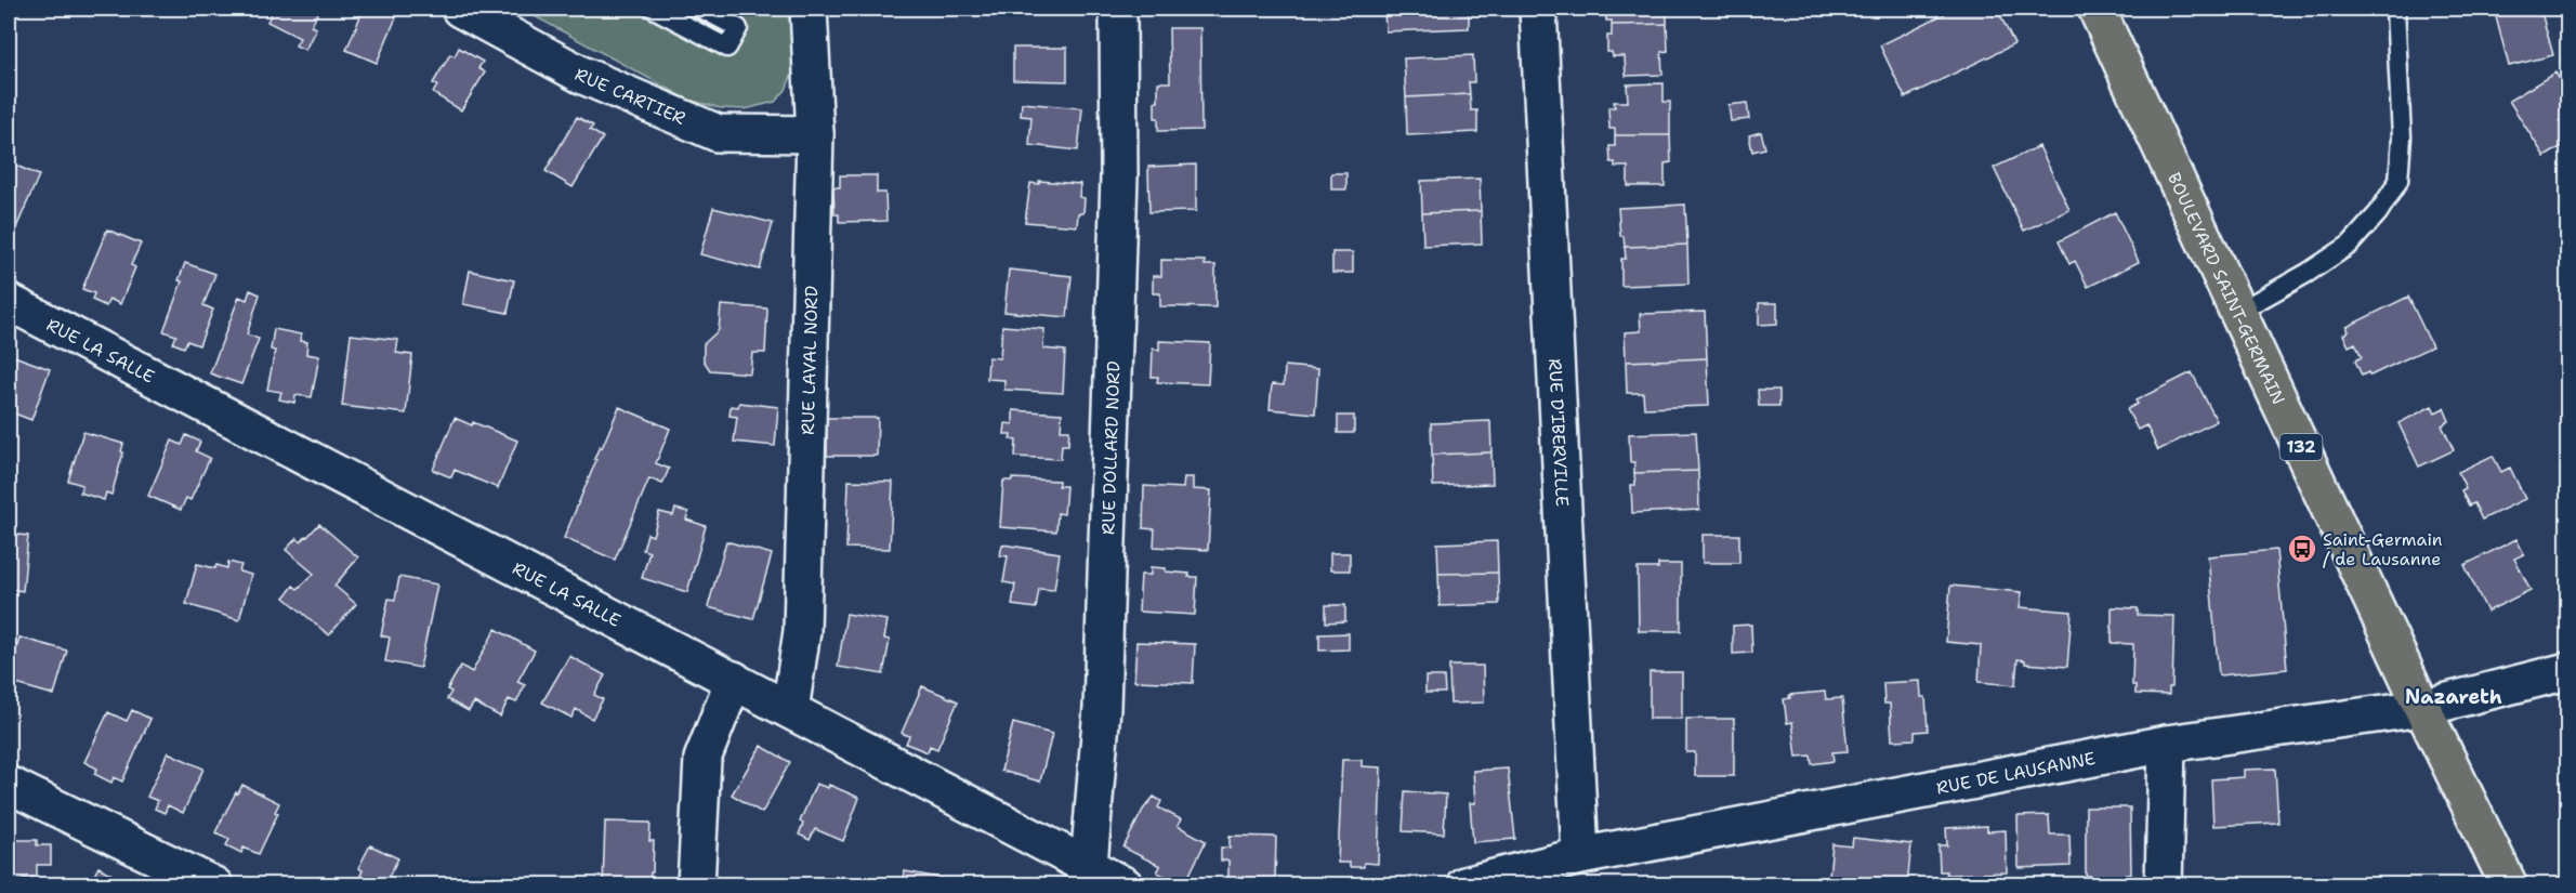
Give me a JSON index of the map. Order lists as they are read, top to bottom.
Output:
{
  "streets": {
    "main road": ["BOULEVARD SAINT-GERMAIN", "132"],
    "street": [
      "RUE CARTIER",
      "RUE LA SALLE",
      "RUE LAVAL NORD",
      "RUE D'IBERVILLE",
      "RUE DOLLARD NORD",
      "RUE DE LAUSANNE"
    ]
  },
  "crossings": [
    ["RUE CARTIER", "RUE LAVAL NORD"],
    ["BOULEVARD SAINT-GERMAIN", "RUE DE LAUSANNE"],
    ["RUE LA SALLE", "RUE LAVAL NORD"],
    ["RUE LA SALLE", "RUE DOLLARD NORD"],
    ["RUE D'IBERVILLE", "RUE DE LAUSANNE"]
  ],
  "districts": ["Nazareth"],
  "places": {
    "bus stop": ["Saint-Germain / de Lausanne"]
  }
}
